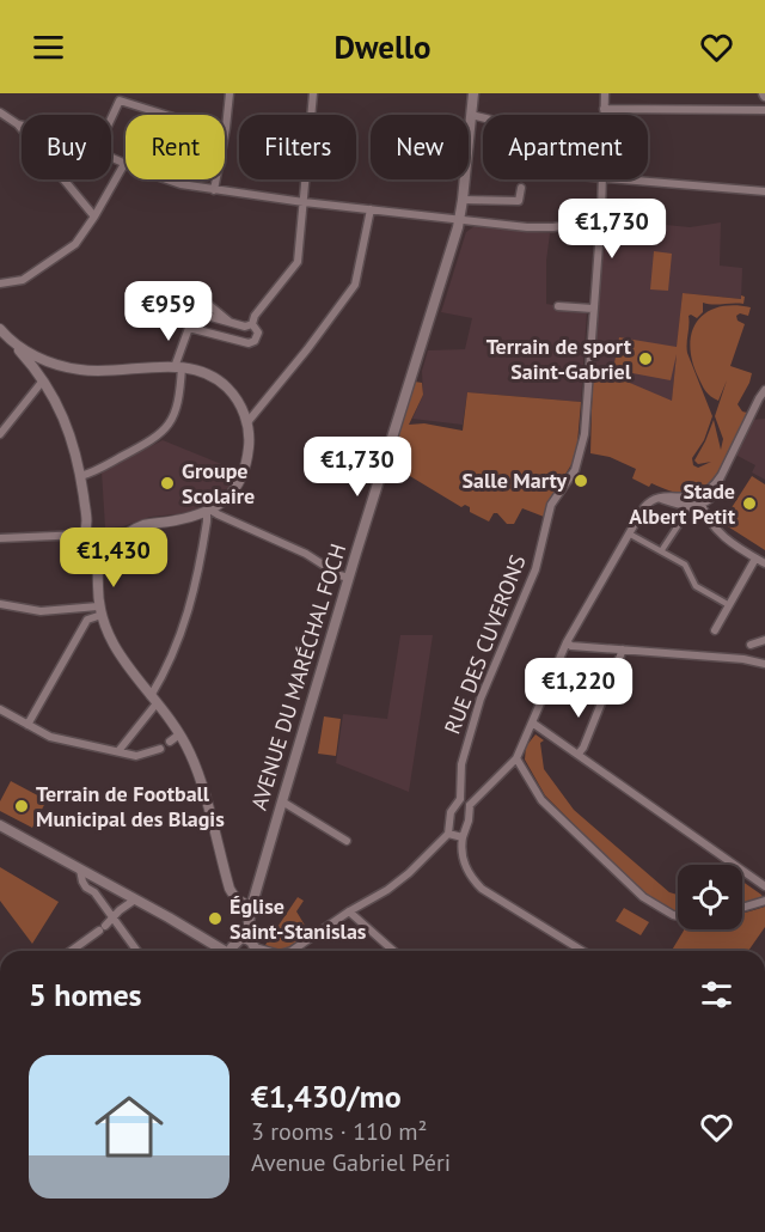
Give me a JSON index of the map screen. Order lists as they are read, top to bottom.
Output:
{
  "streets": {
    "main road": ["AVENUE DU MARÉCHAL FOCH"],
    "street": ["RUE DES CUVERONS"]
  },
  "places": [
    "Terrain de sport Saint-Gabriel",
    "Salle Marty",
    "Groupe Scolaire",
    "Stade Albert Petit",
    "Terrain de Football Municipal des Blagis",
    "Église Saint-Stanislas"
  ],
  "page": {
    "header": "Dwello",
    "chip": [
      "Buy",
      "Rent",
      "Filters",
      "New",
      "Apartment"
    ],
    "price": [
      "€1,730",
      "€959",
      "€1,730",
      "€1,430",
      "€1,220"
    ],
    "heading": "5 homes",
    "list": [
      {
        "name": "€1,430/mo",
        "note": "3 rooms · 110 m² · Avenue Gabriel Péri"
      }
    ]
  }
}
